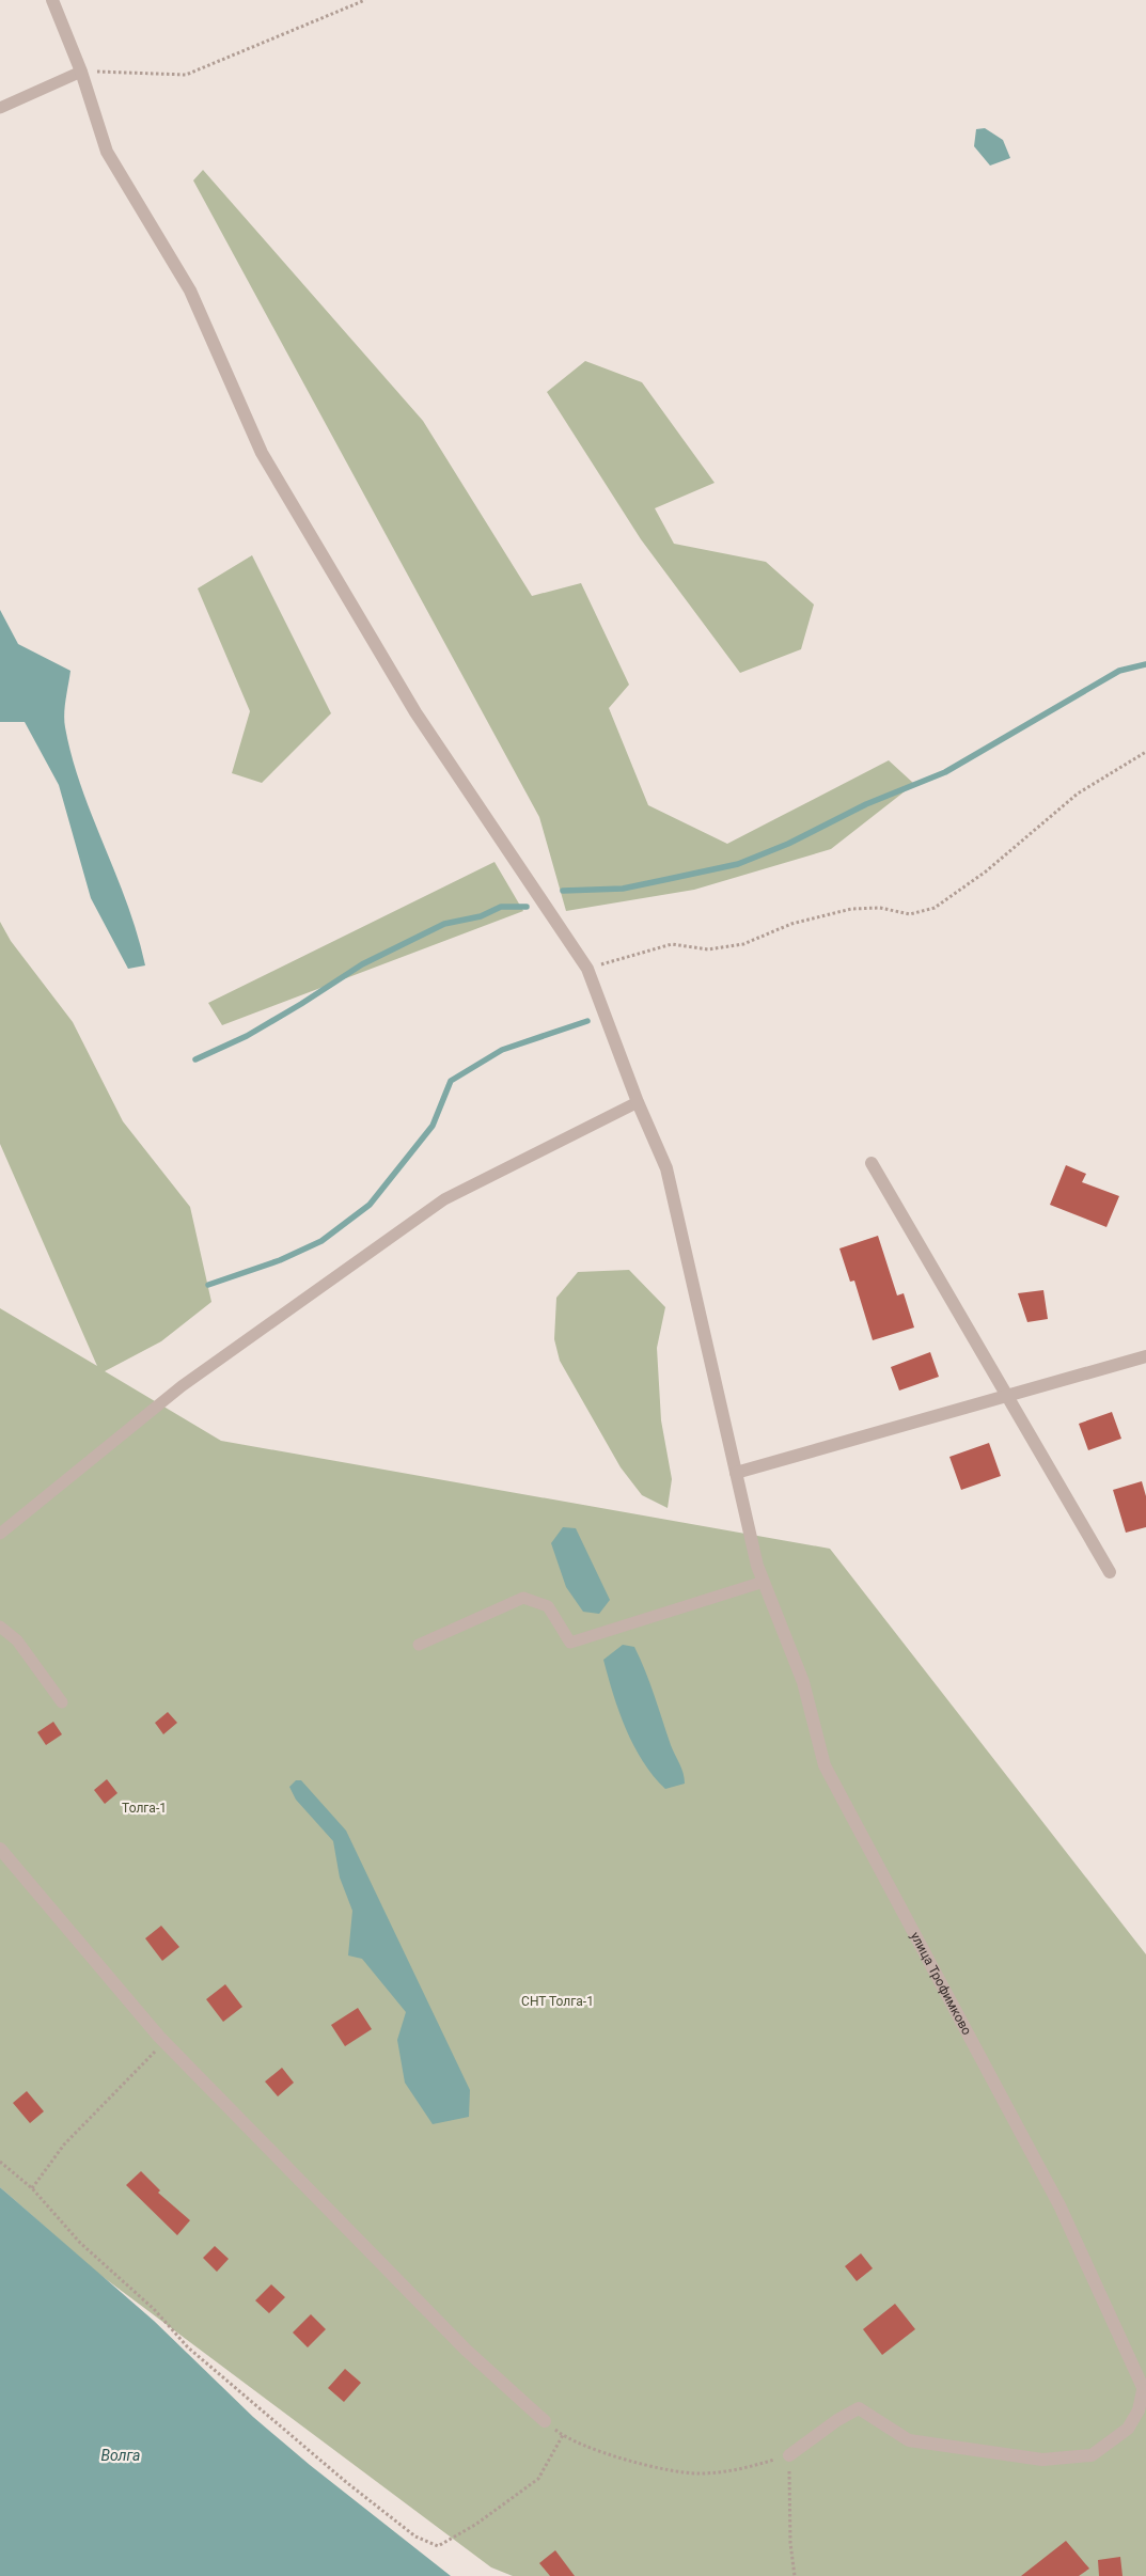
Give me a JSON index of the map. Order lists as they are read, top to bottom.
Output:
{
  "streets": {
    "street": ["улица Трофимково"]
  },
  "water": ["Волга"],
  "parks": ["Толга-1", "СНТ Толга-1"]
}
